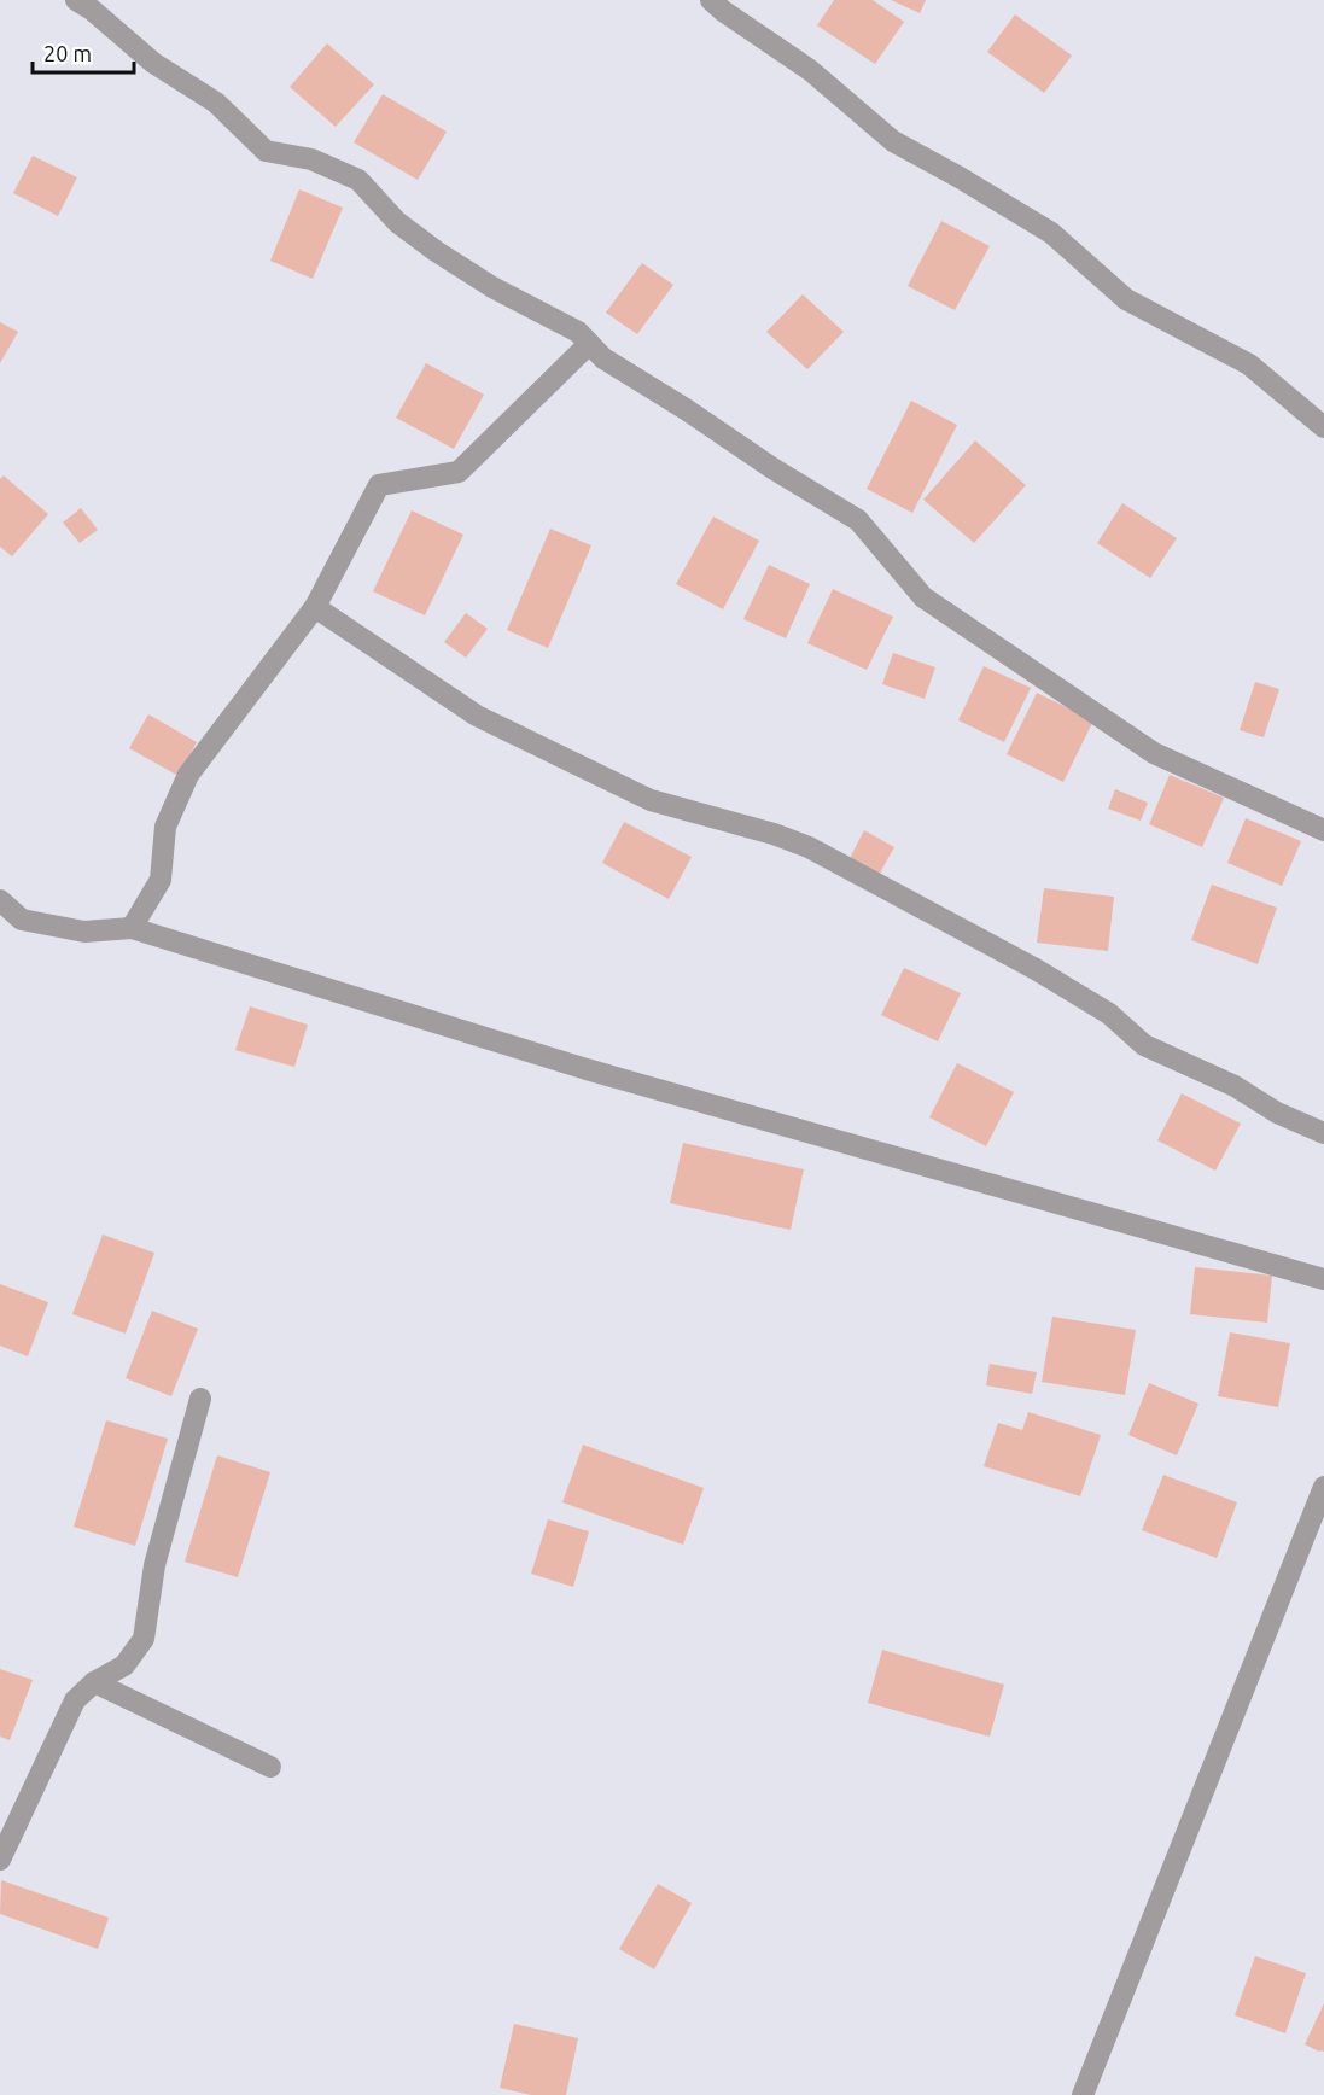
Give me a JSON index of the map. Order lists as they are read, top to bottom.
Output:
{
  "scale_bar": "20 m"
}
